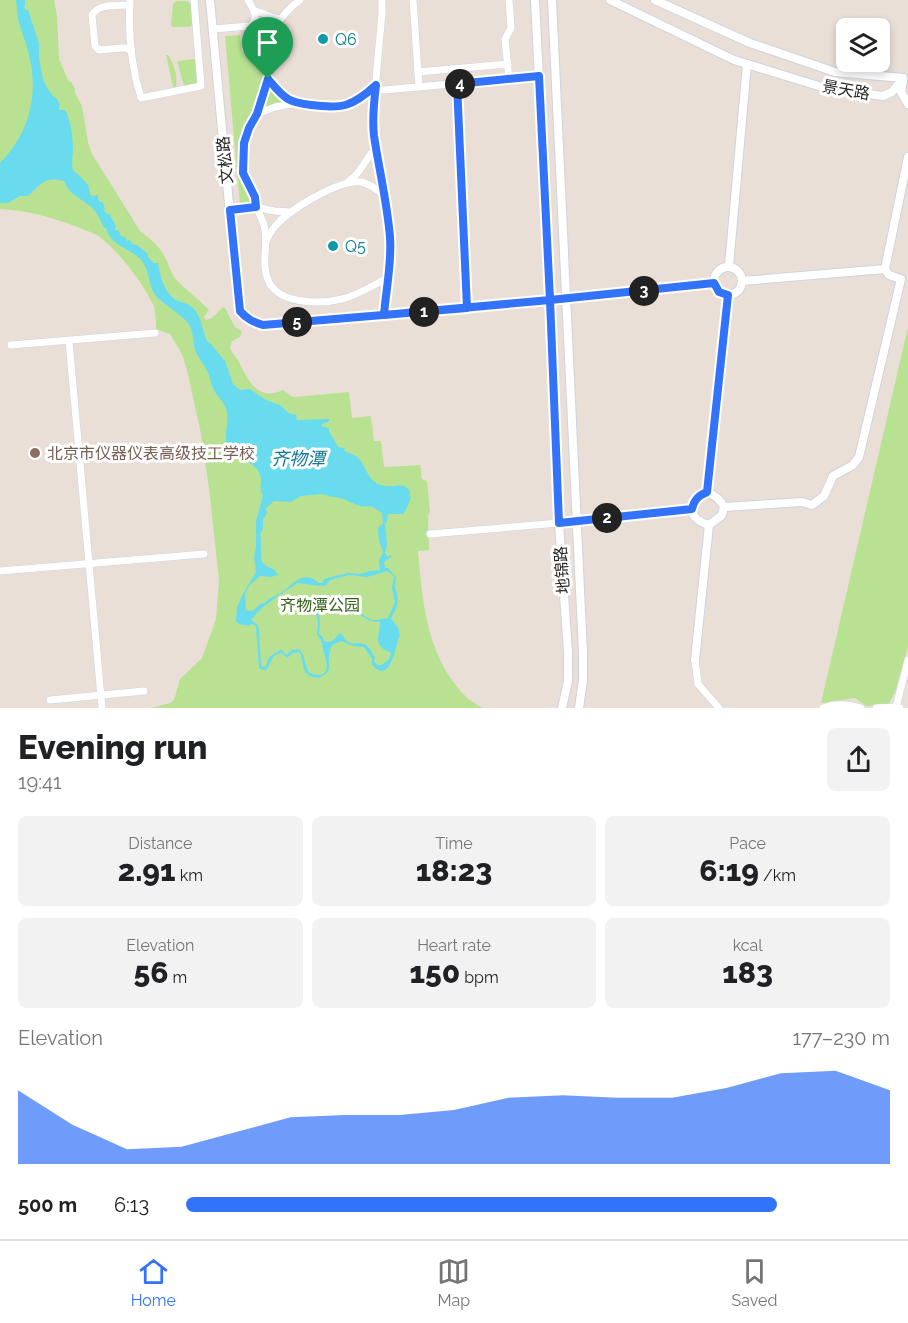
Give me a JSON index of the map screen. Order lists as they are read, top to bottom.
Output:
{
  "streets": {
    "street": ["景天路", "文松路", "地锦路"]
  },
  "water": ["齐物潭"],
  "parks": ["齐物潭公园"],
  "places": ["Q6", "Q5", "北京市仪器仪表高级技工学校"],
  "page": {
    "pins": [
      "4",
      "3",
      "1",
      "5",
      "2"
    ],
    "heading": ["Evening run", "19:41"],
    "stats": [
      ["Distance", "2.91 km"],
      ["Time", "18:23"],
      ["Pace", "6:19 /km"],
      ["Elevation", "56 m"],
      ["Heart rate", "150 bpm"],
      ["kcal", "183"]
    ],
    "chart": ["Elevation", "177–230 m"],
    "list": [
      {
        "name": "500 m",
        "note": "6:13"
      }
    ],
    "tabs": ["Home", "Map", "Saved"]
  }
}
